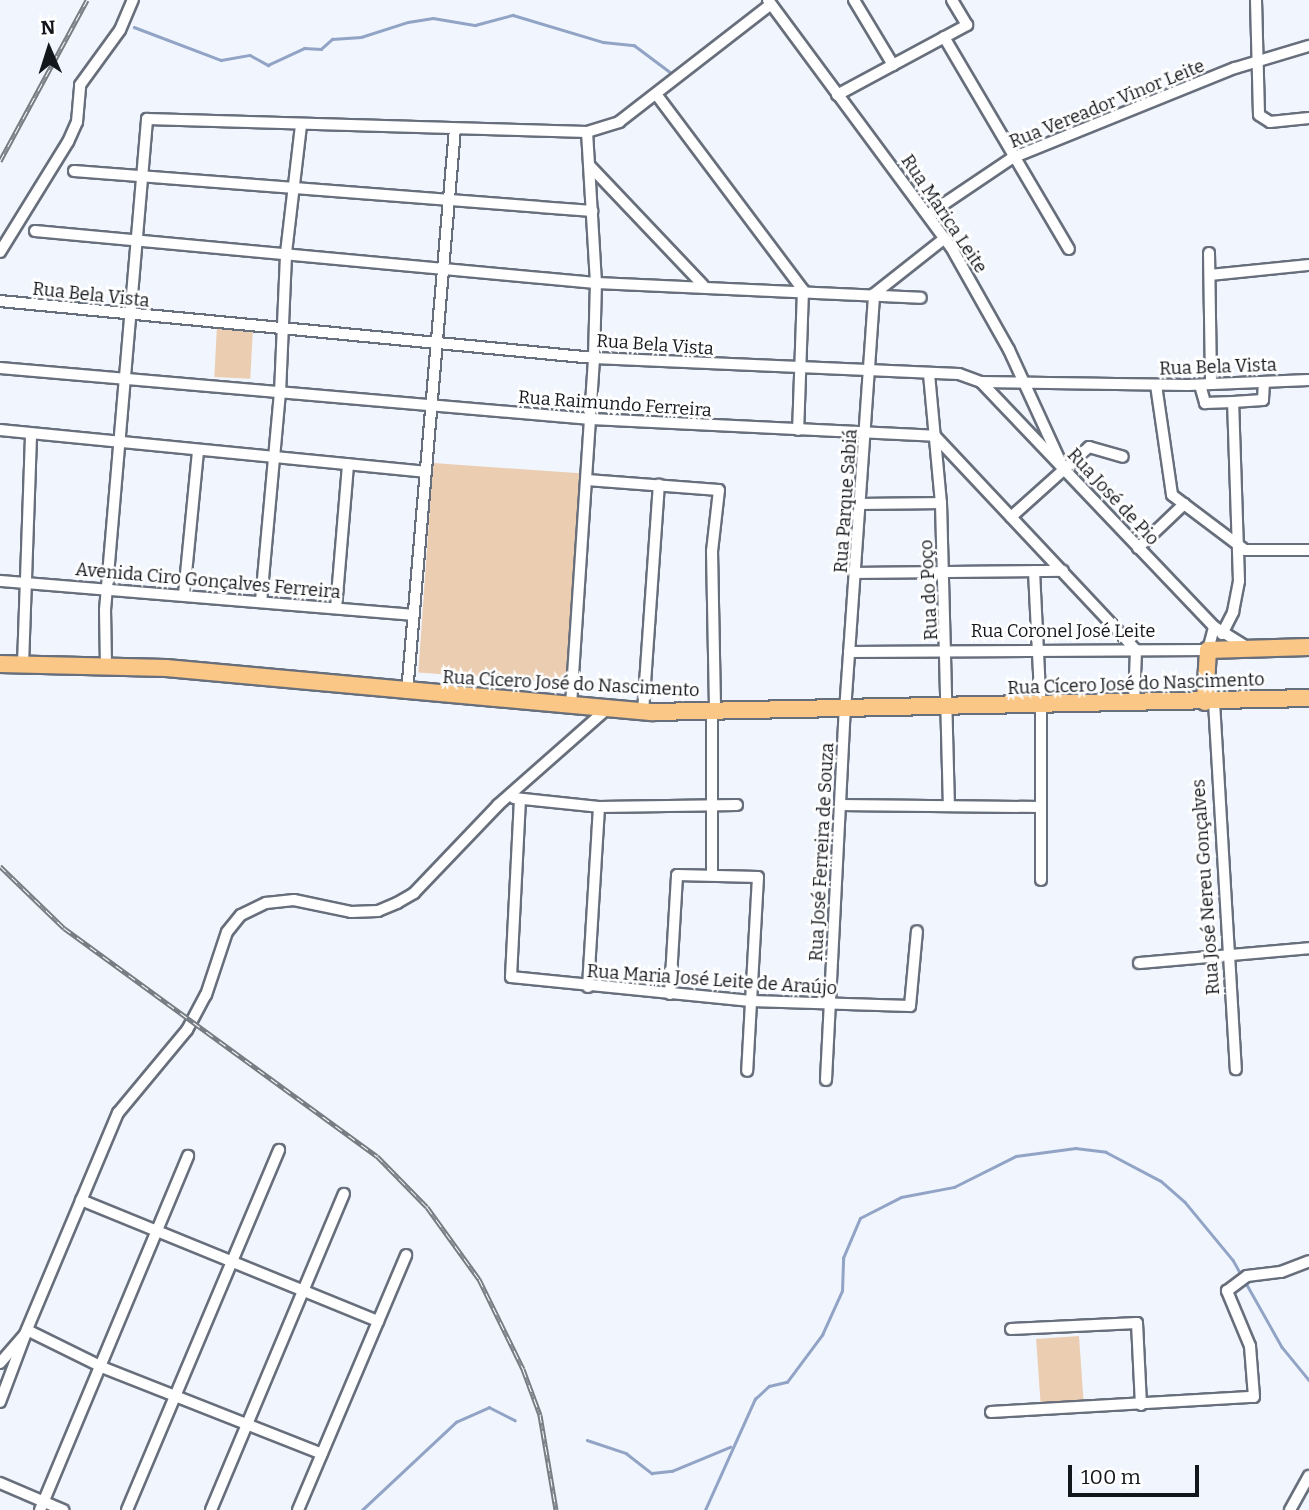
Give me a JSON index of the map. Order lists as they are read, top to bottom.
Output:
{
  "streets": {
    "main road": ["Rua Coronel José Leite", "Rua Cícero José do Nascimento", "Rua José Nereu Gonçalves"],
    "street": [
      "Rua Vereador Vinor Leite",
      "Rua Marica Leite",
      "Rua Bela Vista",
      "Rua Raimundo Ferreira",
      "Rua José de Pio",
      "Rua Parque Sabiá",
      "Avenida Ciro Gonçalves Ferreira",
      "Rua do Poço",
      "Rua José Ferreira de Souza",
      "Rua Maria José Leite de Araújo"
    ]
  },
  "crossings": [
    ["Rua Vereador Vinor Leite", "Rua Marica Leite"],
    ["Rua Marica Leite", "Rua Bela Vista"],
    ["Rua Marica Leite", "Rua José de Pio"],
    ["Rua Bela Vista", "Rua José de Pio"],
    ["Rua Bela Vista", "Rua Parque Sabiá"],
    ["Rua Bela Vista", "Rua do Poço"],
    ["Rua Raimundo Ferreira", "Rua Parque Sabiá"],
    ["Rua Raimundo Ferreira", "Rua do Poço"],
    ["Rua José de Pio", "Rua Coronel José Leite"],
    ["Rua José de Pio", "Rua José Nereu Gonçalves"],
    ["Rua Parque Sabiá", "Rua Coronel José Leite"],
    ["Rua Parque Sabiá", "Rua Cícero José do Nascimento"],
    ["Rua Parque Sabiá", "Rua José Ferreira de Souza"],
    ["Rua do Poço", "Rua Coronel José Leite"],
    ["Rua do Poço", "Rua Cícero José do Nascimento"],
    ["Rua Coronel José Leite", "Rua José Nereu Gonçalves"],
    ["Rua Cícero José do Nascimento", "Rua José Ferreira de Souza"],
    ["Rua Cícero José do Nascimento", "Rua José Nereu Gonçalves"],
    ["Rua José Ferreira de Souza", "Rua Maria José Leite de Araújo"]
  ],
  "scale_bar": "100 m",
  "north": "top"
}
